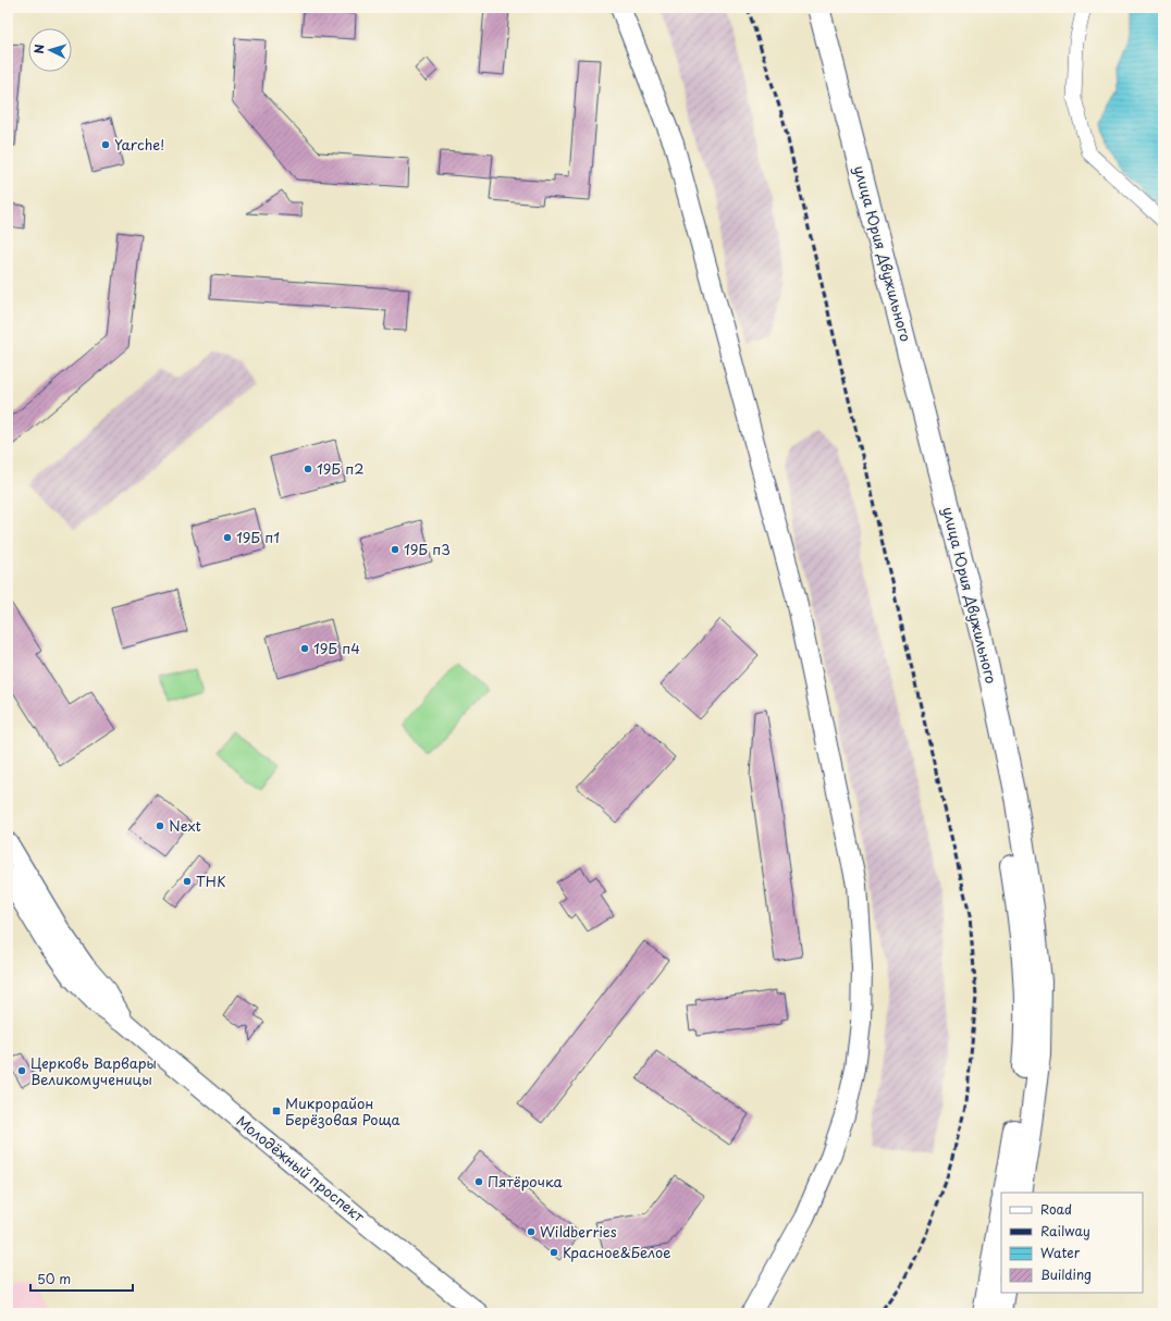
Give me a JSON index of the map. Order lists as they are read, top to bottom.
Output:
{
  "streets": {
    "main road": ["улица Юрия Двужильного"],
    "street": ["Молодёжный проспект"]
  },
  "places": {
    "other": [
      "Yarche!",
      "19Б п2",
      "19Б п1",
      "19Б п3",
      "19Б п4",
      "Next",
      "ТНК",
      "Церковь Варвары Великомученицы",
      "Пятёрочка",
      "Wildberries",
      "Красное&Белое"
    ],
    "transit": ["Микрорайон Берёзовая Роща"]
  },
  "legend": [
    "Road",
    "Railway",
    "Water",
    "Building"
  ],
  "scale_bar": "50 m",
  "north": "left"
}
